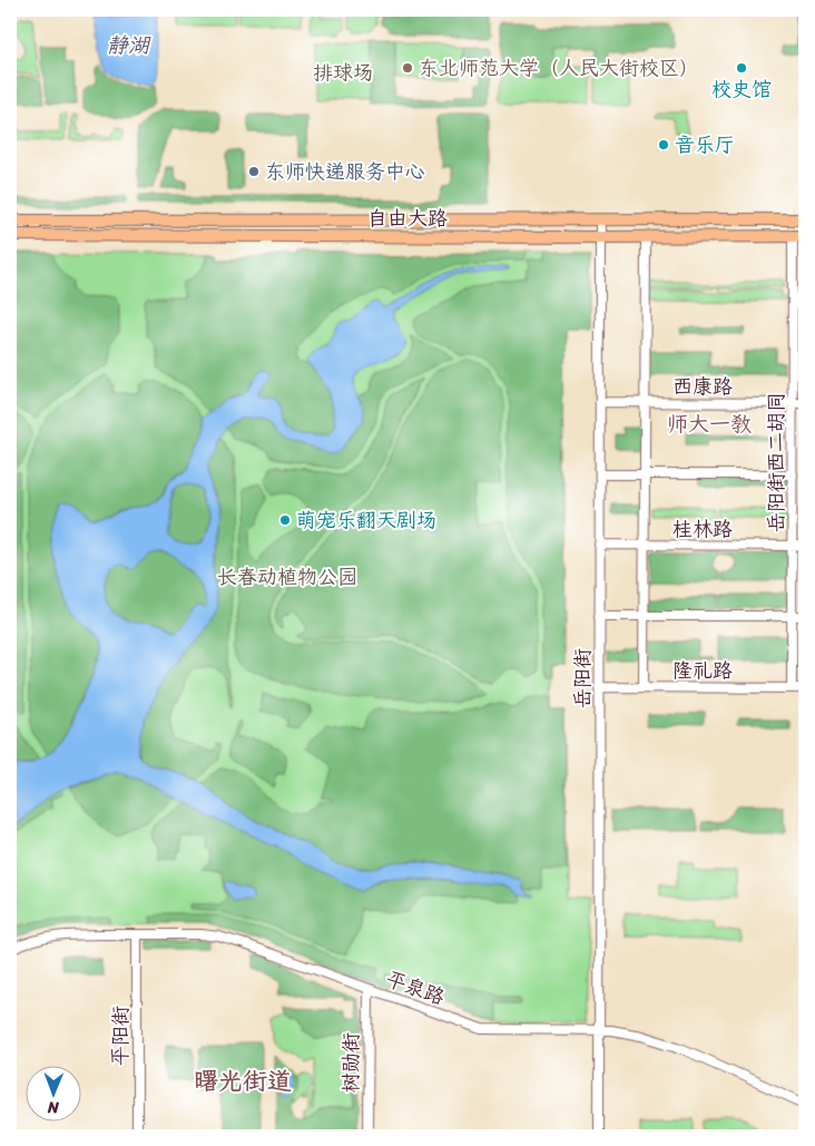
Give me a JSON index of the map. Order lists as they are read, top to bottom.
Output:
{
  "streets": {
    "main road": ["自由大路"],
    "street": [
      "西康路",
      "岳阳街西二胡同",
      "桂林路",
      "隆礼路",
      "岳阳街",
      "平泉路",
      "平阳街",
      "树勋街"
    ]
  },
  "crossings": [
    ["自由大路", "岳阳街西二胡同"],
    ["自由大路", "岳阳街"],
    ["西康路", "岳阳街西二胡同"],
    ["西康路", "岳阳街"],
    ["岳阳街西二胡同", "桂林路"],
    ["岳阳街西二胡同", "隆礼路"],
    ["桂林路", "岳阳街"],
    ["隆礼路", "岳阳街"],
    ["岳阳街", "平泉路"],
    ["平泉路", "平阳街"],
    ["平泉路", "树勋街"]
  ],
  "districts": ["师大一教", "曙光街道"],
  "water": ["静湖"],
  "parks": ["排球场", "长春动植物公园"],
  "places": [
    "东北师范大学（人民大街校区）",
    "校史馆",
    "音乐厅",
    "东师快递服务中心",
    "萌宠乐翻天剧场"
  ],
  "north": "bottom"
}
